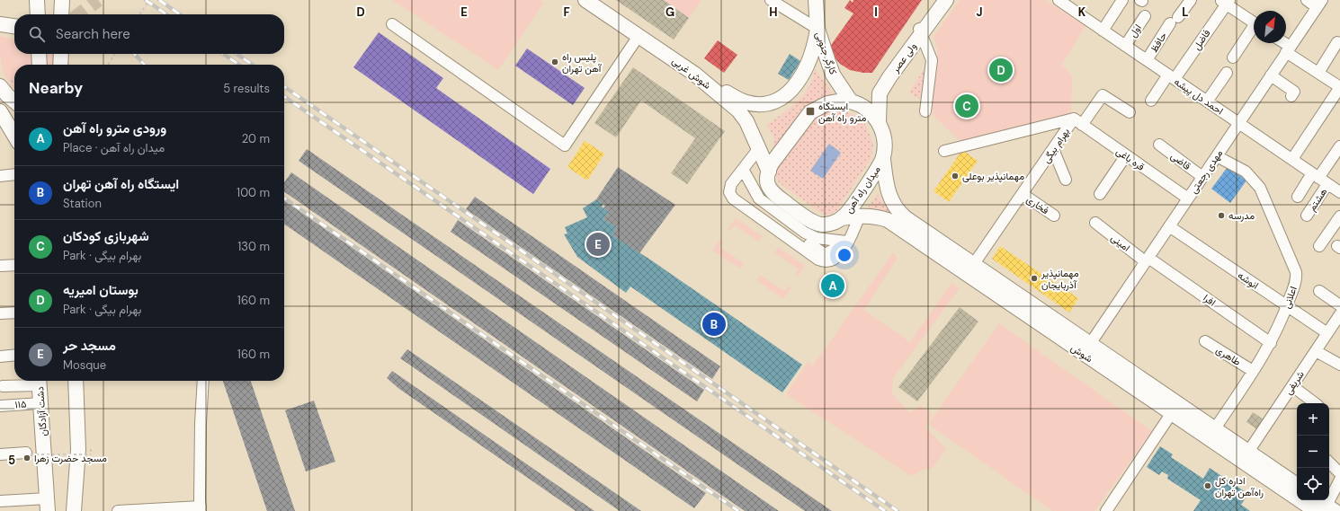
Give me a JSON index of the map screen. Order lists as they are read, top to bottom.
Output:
{
  "streets": {
    "main road": [
      "کارگر جنوبی",
      "ولی عصر",
      "شوش غربی",
      "میدان راه آهن",
      "شوش",
      "دشت آزادگان"
    ],
    "street": [
      "اول",
      "فاضل",
      "حافظ",
      "احمد دل پیشه",
      "بهرام بیگی",
      "قره باغی",
      "قاضی",
      "مهدی رجعتی",
      "هشتم",
      "فخاری",
      "امینی",
      "انوشه",
      "اعلانی",
      "افرا",
      "طاهری",
      "شریفی",
      "۱۱۵"
    ]
  },
  "crossings": [
    ["اول", "احمد دل پیشه"],
    ["فاضل", "احمد دل پیشه"],
    ["حافظ", "احمد دل پیشه"],
    ["کارگر جنوبی", "ولی عصر"],
    ["کارگر جنوبی", "شوش غربی"],
    ["کارگر جنوبی", "میدان راه آهن"],
    ["کارگر جنوبی", "شوش"],
    ["ولی عصر", "شوش غربی"],
    ["ولی عصر", "میدان راه آهن"],
    ["ولی عصر", "شوش"],
    ["شوش غربی", "میدان راه آهن"],
    ["شوش غربی", "شوش"],
    ["احمد دل پیشه", "مهدی رجعتی"],
    ["احمد دل پیشه", "هشتم"],
    ["بهرام بیگی", "قره باغی"],
    ["بهرام بیگی", "فخاری"],
    ["بهرام بیگی", "شوش"],
    ["قره باغی", "مهدی رجعتی"],
    ["قاضی", "مهدی رجعتی"],
    ["مهدی رجعتی", "امینی"],
    ["مهدی رجعتی", "انوشه"],
    ["مهدی رجعتی", "اعلانی"],
    ["مهدی رجعتی", "افرا"],
    ["مهدی رجعتی", "شوش"],
    ["میدان راه آهن", "شوش"],
    ["امینی", "افرا"],
    ["انوشه", "اعلانی"],
    ["انوشه", "شریفی"],
    ["اعلانی", "افرا"],
    ["اعلانی", "شوش"],
    ["اعلانی", "طاهری"],
    ["شوش", "شریفی"],
    ["۱۱۵", "دشت آزادگان"]
  ],
  "places": {
    "other": [
      "پلیس راه آهن تهران",
      "مهمانپذیر بوعلی",
      "مدرسه",
      "مهمانپذیر آذربایجان",
      "مسجد حضرت زهرا",
      "اداره کل راه‌آهن تهران"
    ],
    "transit": ["ایستگاه مترو راه آهن"]
  },
  "north": "top right",
  "page": {
    "search": "Search here",
    "pins": [
      "D",
      "C",
      "E",
      "A",
      "B"
    ],
    "heading": ["Nearby", "5 results"],
    "list": [
      {
        "mark": "A",
        "name": "ورودی مترو راه آهن",
        "note": "Place · میدان راه آهن",
        "value": "20 m"
      },
      {
        "mark": "B",
        "name": "ایستگاه راه آهن تهران",
        "note": "Station",
        "value": "100 m"
      },
      {
        "mark": "C",
        "name": "شهربازی کودکان",
        "note": "Park · بهرام بیگی",
        "value": "130 m"
      },
      {
        "mark": "D",
        "name": "بوستان امیریه",
        "note": "Park · بهرام بیگی",
        "value": "160 m"
      },
      {
        "mark": "E",
        "name": "مسجد حر",
        "note": "Mosque",
        "value": "160 m"
      }
    ],
    "map_buttons": ["+", "−"]
  },
  "grid": {
    "columns": [
      "D",
      "E",
      "F",
      "G",
      "H",
      "I",
      "J",
      "K",
      "L"
    ],
    "rows": ["5"]
  }
}
